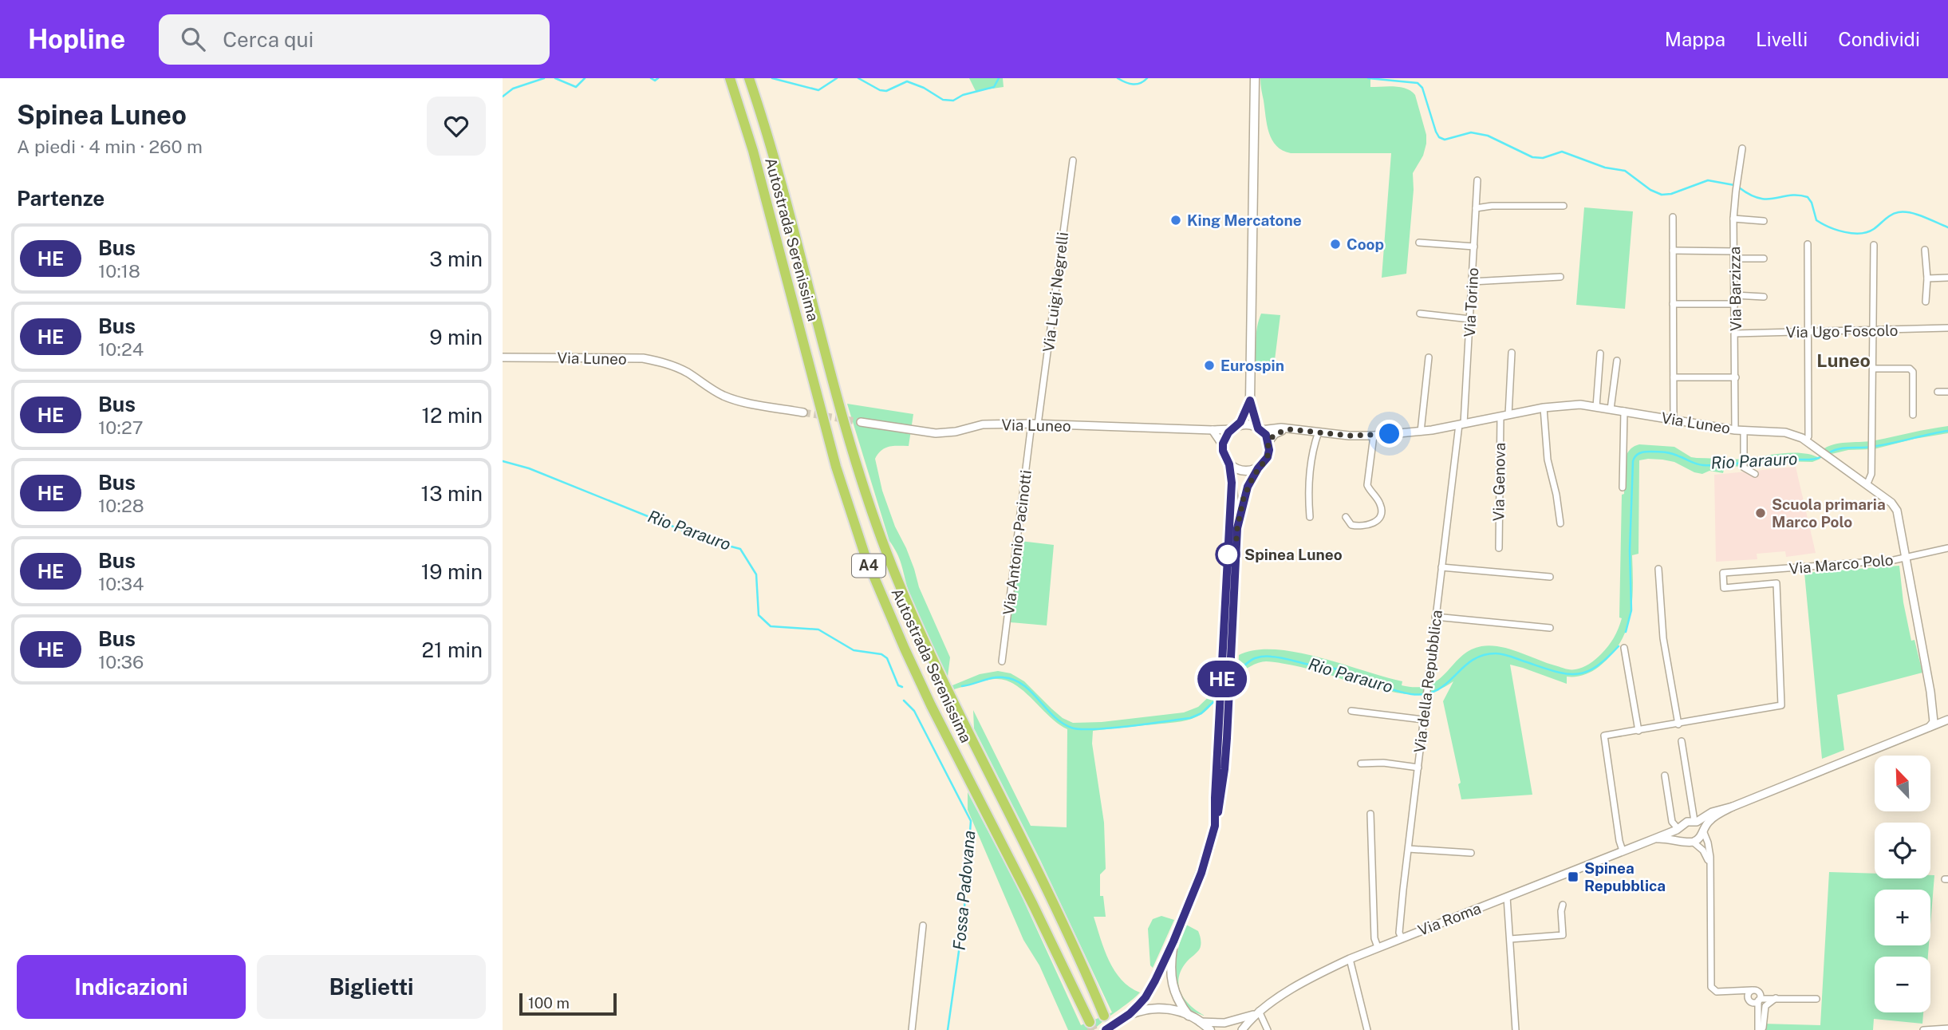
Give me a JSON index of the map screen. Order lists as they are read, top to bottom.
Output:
{
  "streets": {
    "highway": ["Autostrada Serenissima", "A4"],
    "street": [
      "Via Barzizza",
      "Via Luigi Negrelli",
      "Via Torino",
      "Via Ugo Foscolo",
      "Via Luneo",
      "Via Genova",
      "Via Antonio Pacinotti",
      "Via Marco Polo",
      "Via della Repubblica",
      "Via Roma"
    ]
  },
  "crossings": [
    ["Via Barzizza", "Via Ugo Foscolo"],
    ["Via Barzizza", "Via Luneo"],
    ["Via Luigi Negrelli", "Via Luneo"],
    ["Via Luigi Negrelli", "Via Antonio Pacinotti"],
    ["Via Torino", "Via Luneo"],
    ["Via Torino", "Via della Repubblica"],
    ["Via Luneo", "Via Genova"],
    ["Via Luneo", "Via Antonio Pacinotti"],
    ["Via Luneo", "Via Marco Polo"],
    ["Via Luneo", "Via della Repubblica"],
    ["Via Luneo", "Via Roma"],
    ["Via della Repubblica", "Via Roma"]
  ],
  "districts": ["Luneo"],
  "water": ["Rio Parauro", "Fossa Padovana"],
  "places": {
    "other": [
      "King Mercatone",
      "Coop",
      "Eurospin",
      "Scuola primaria Marco Polo",
      "Spinea Luneo"
    ],
    "transit": ["Spinea Repubblica"]
  },
  "lines": ["bus line HE"],
  "scale_bar": "100 m",
  "north": "top left",
  "page": {
    "header": "Hopline",
    "search": "Cerca qui",
    "nav": ["Mappa", "Livelli", "Condividi"],
    "heading": [
      ["Spinea Luneo", "A piedi · 4 min · 260 m"],
      "Partenze"
    ],
    "on_map": "HE",
    "list": [
      {
        "mark": "HE",
        "name": "Bus",
        "note": "10:18",
        "value": "3 min"
      },
      {
        "mark": "HE",
        "name": "Bus",
        "note": "10:24",
        "value": "9 min"
      },
      {
        "mark": "HE",
        "name": "Bus",
        "note": "10:27",
        "value": "12 min"
      },
      {
        "mark": "HE",
        "name": "Bus",
        "note": "10:28",
        "value": "13 min"
      },
      {
        "mark": "HE",
        "name": "Bus",
        "note": "10:34",
        "value": "19 min"
      },
      {
        "mark": "HE",
        "name": "Bus",
        "note": "10:36",
        "value": "21 min"
      }
    ],
    "map_buttons": ["+", "−"],
    "buttons": ["Indicazioni", "Biglietti"],
    "scale": "100 m"
  }
}
